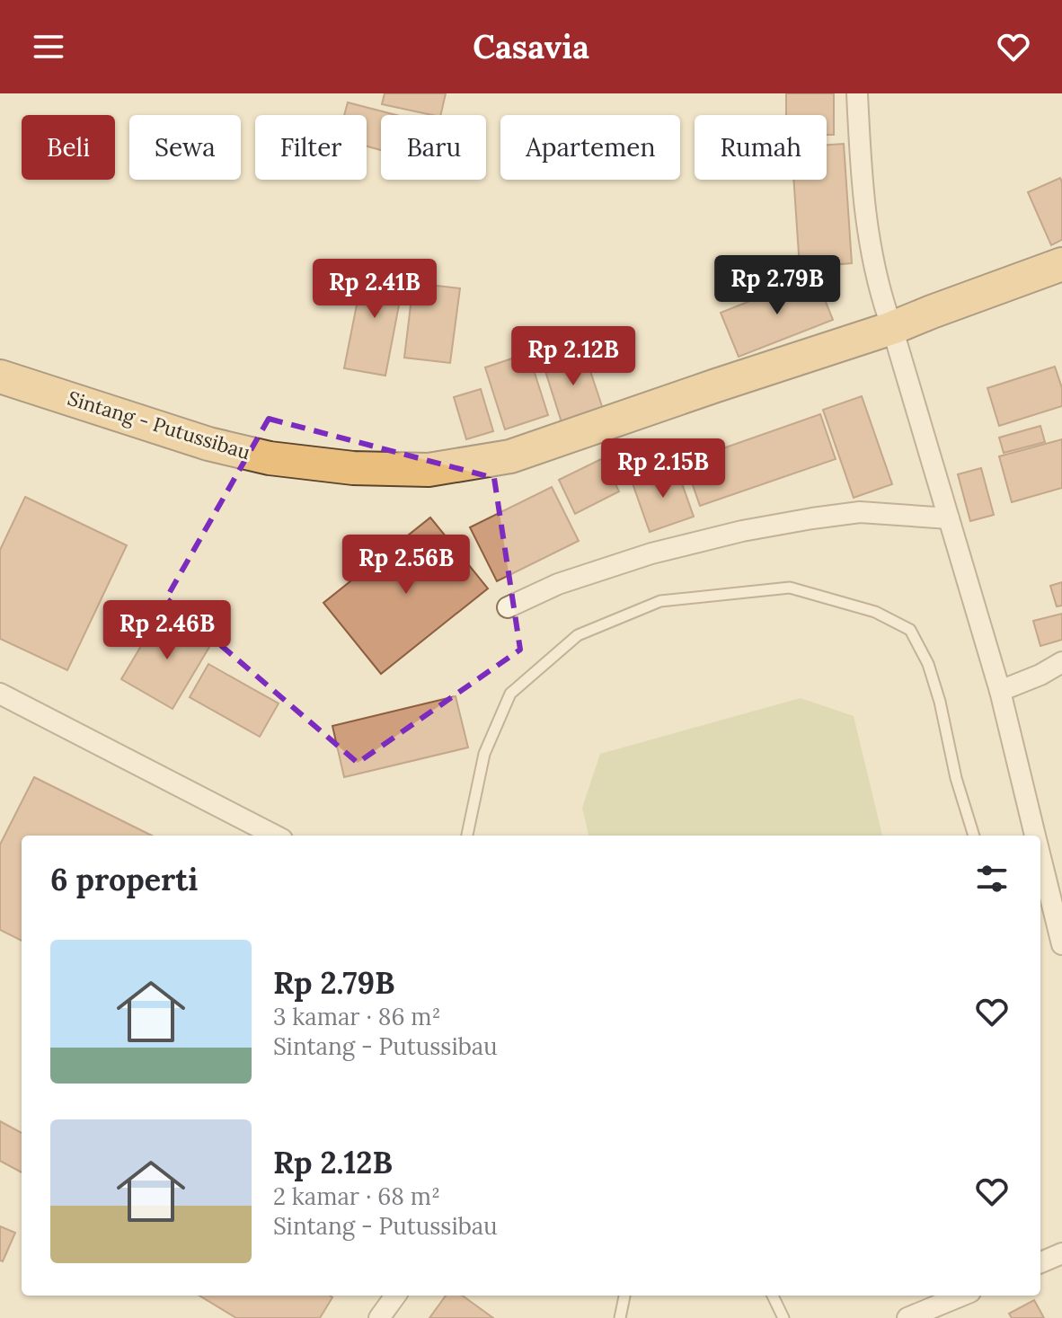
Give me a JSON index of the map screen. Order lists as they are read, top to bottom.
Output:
{
  "streets": {
    "highway": ["Sintang - Putussibau"]
  },
  "page": {
    "header": "Casavia",
    "chip": [
      "Beli",
      "Sewa",
      "Filter",
      "Baru",
      "Apartemen",
      "Rumah"
    ],
    "price": [
      "Rp 2.79B",
      "Rp 2.41B",
      "Rp 2.12B",
      "Rp 2.15B",
      "Rp 2.56B",
      "Rp 2.46B"
    ],
    "heading": "6 properti",
    "list": [
      {
        "name": "Rp 2.79B",
        "note": "3 kamar · 86 m² · Sintang - Putussibau"
      },
      {
        "name": "Rp 2.12B",
        "note": "2 kamar · 68 m² · Sintang - Putussibau"
      }
    ]
  }
}
